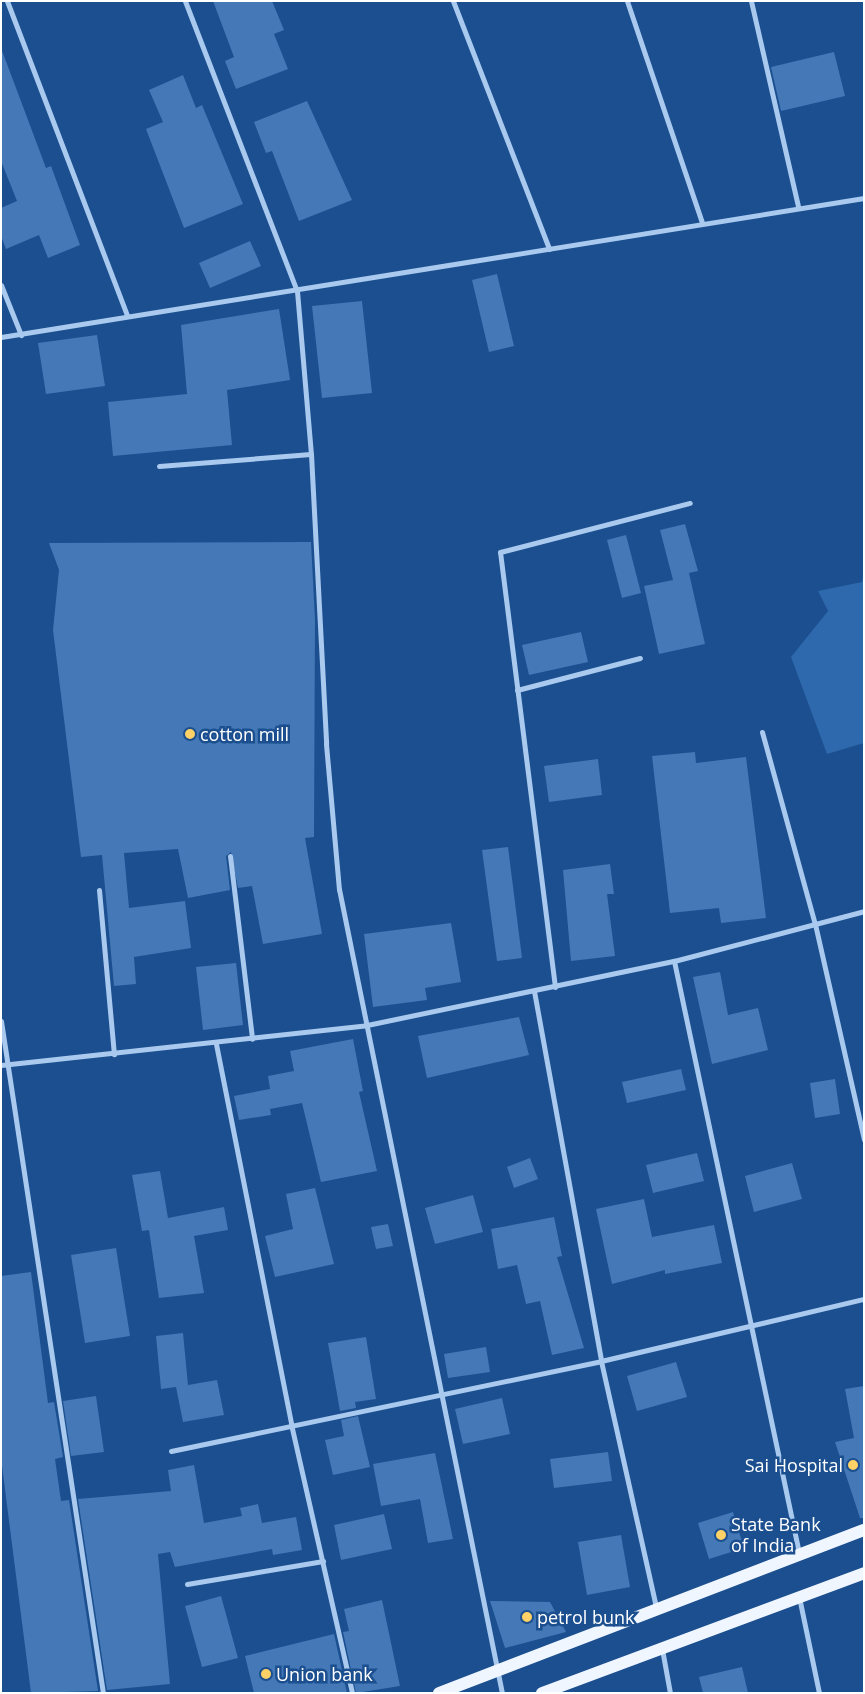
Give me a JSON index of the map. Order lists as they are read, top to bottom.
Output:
{
  "places": [
    "cotton mill",
    "Sai Hospital",
    "State Bank of India",
    "petrol bunk",
    "Union bank"
  ]
}
